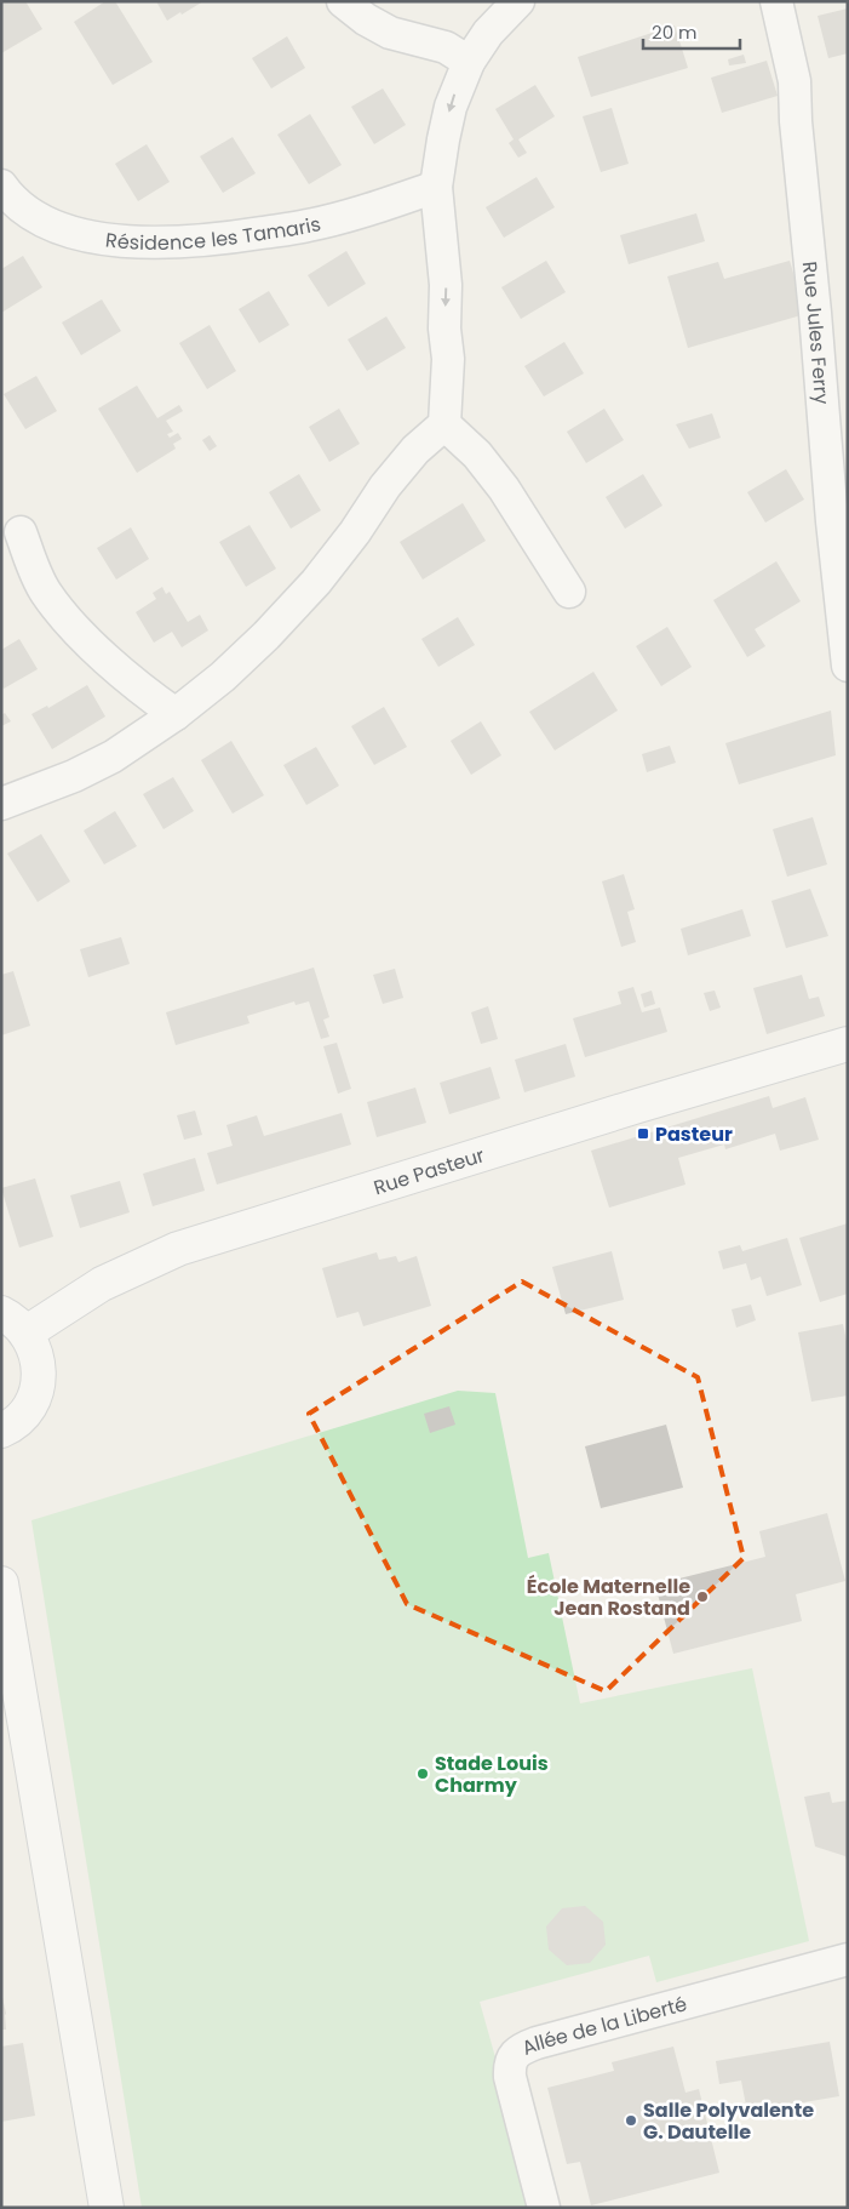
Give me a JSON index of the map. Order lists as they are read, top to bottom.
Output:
{
  "streets": {
    "street": [
      "Résidence les Tamaris",
      "Rue Jules Ferry",
      "Rue Pasteur",
      "Allée de la Liberté"
    ]
  },
  "places": {
    "transit": ["Pasteur"],
    "other": ["École Maternelle Jean Rostand", "Stade Louis Charmy", "Salle Polyvalente G. Dautelle"]
  },
  "scale_bar": "20 m"
}
